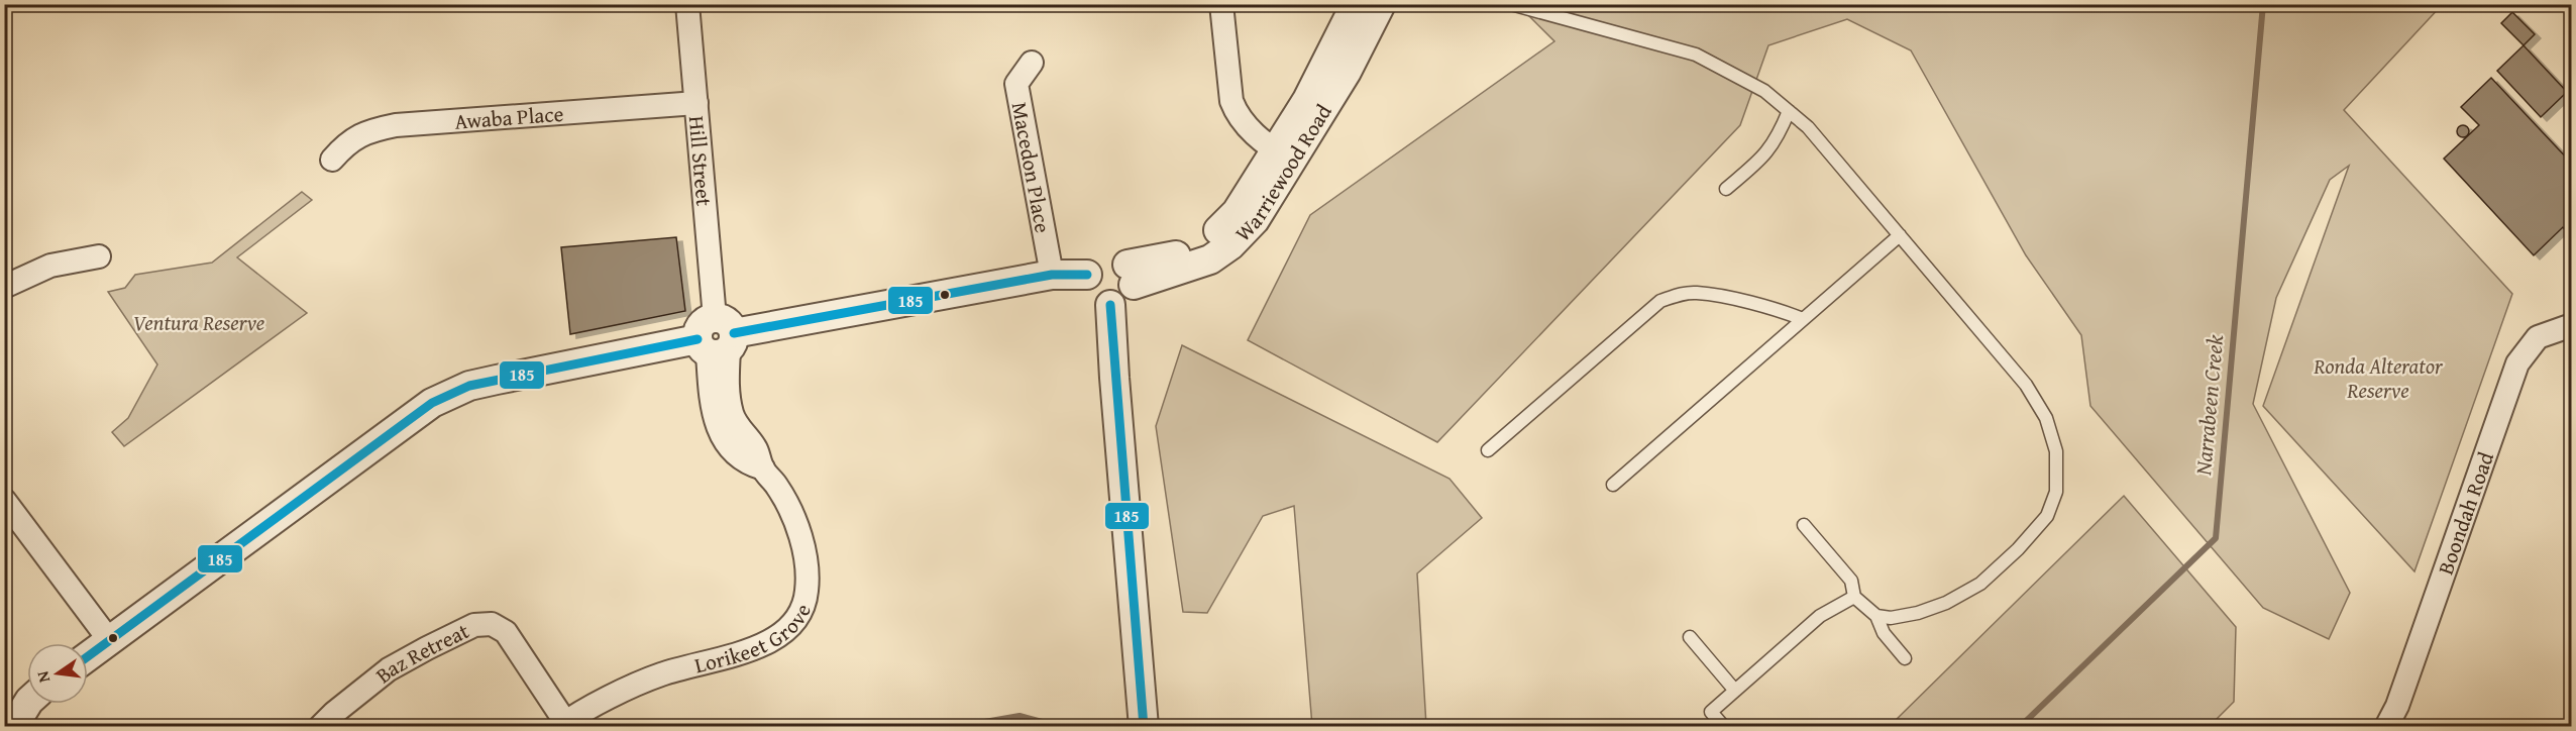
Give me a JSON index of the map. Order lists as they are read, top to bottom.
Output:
{
  "streets": {
    "street": [
      "Awaba Place",
      "Hill Street",
      "Macedon Place",
      "Warriewood Road",
      "Boondah Road",
      "Lorikeet Grove",
      "Baz Retreat"
    ]
  },
  "crossings": [
    ["Awaba Place", "Hill Street"],
    ["Hill Street", "Lorikeet Grove"],
    ["Lorikeet Grove", "Baz Retreat"]
  ],
  "water": ["Narrabeen Creek"],
  "parks": ["Ventura Reserve", "Ronda Alterator Reserve"],
  "lines": ["transit line 185"],
  "north": "left"
}
